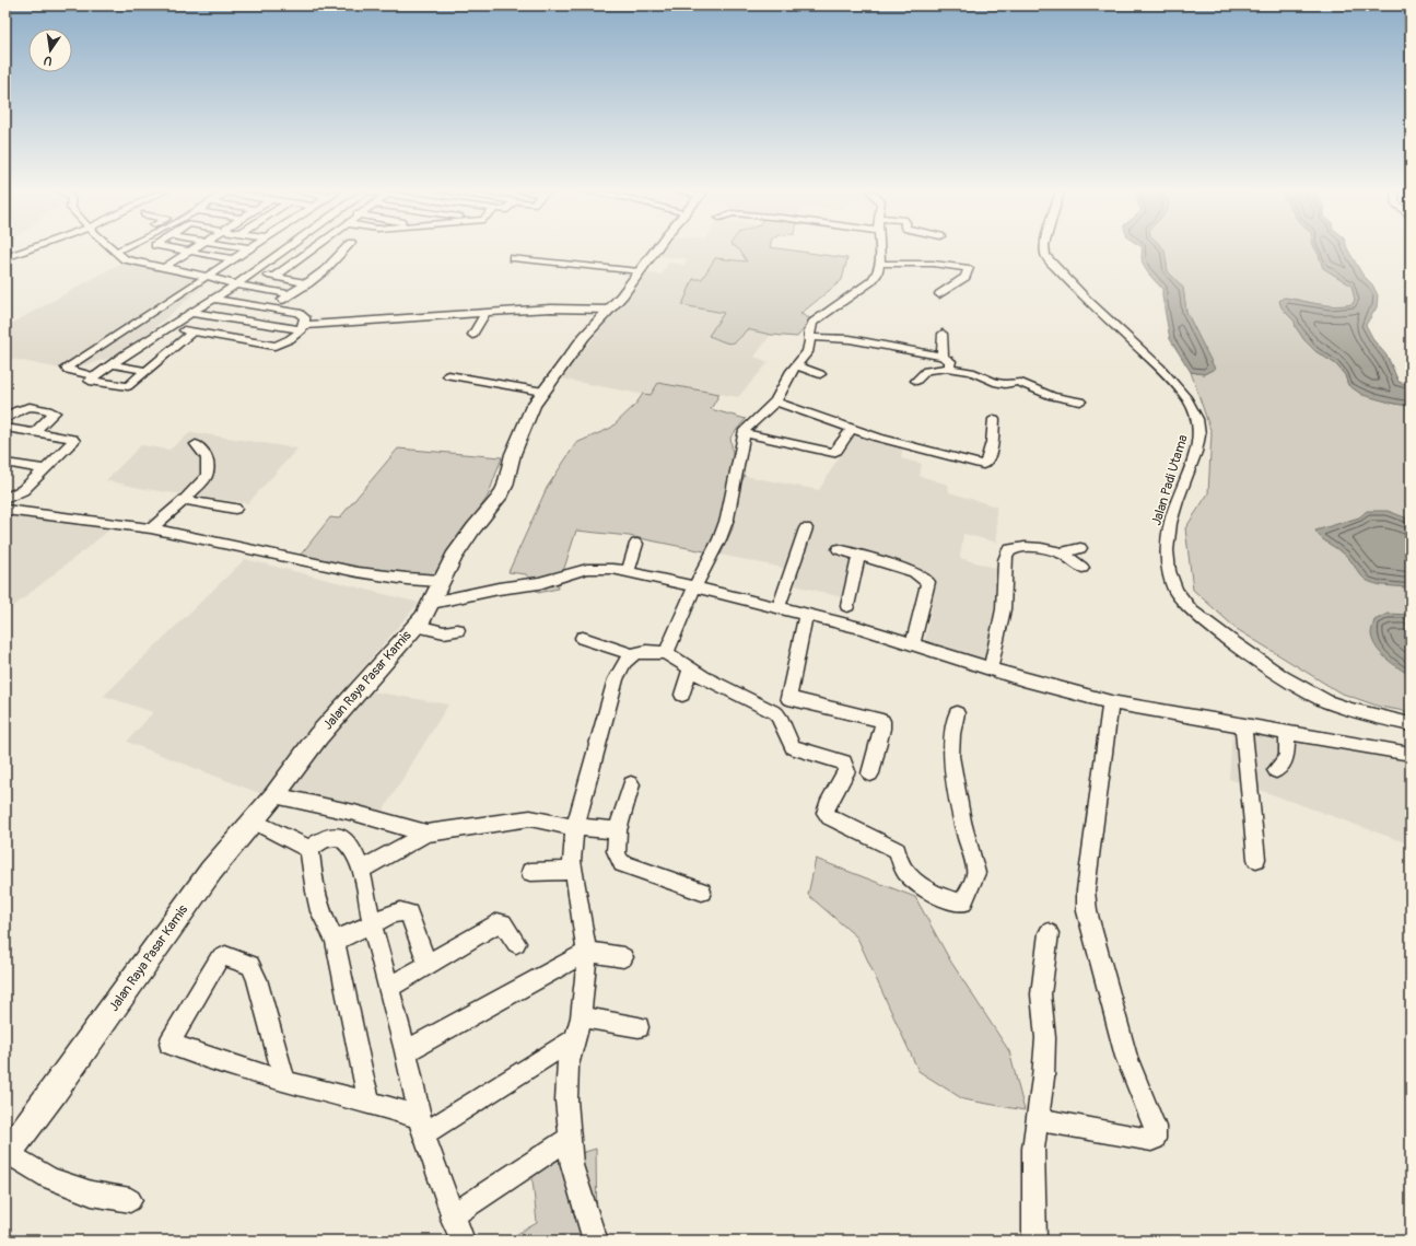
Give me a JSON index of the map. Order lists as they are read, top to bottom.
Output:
{
  "streets": {
    "main road": ["Jalan Raya Pasar Kamis"],
    "street": ["Jalan Padi Utama"]
  },
  "north": "bottom"
}
